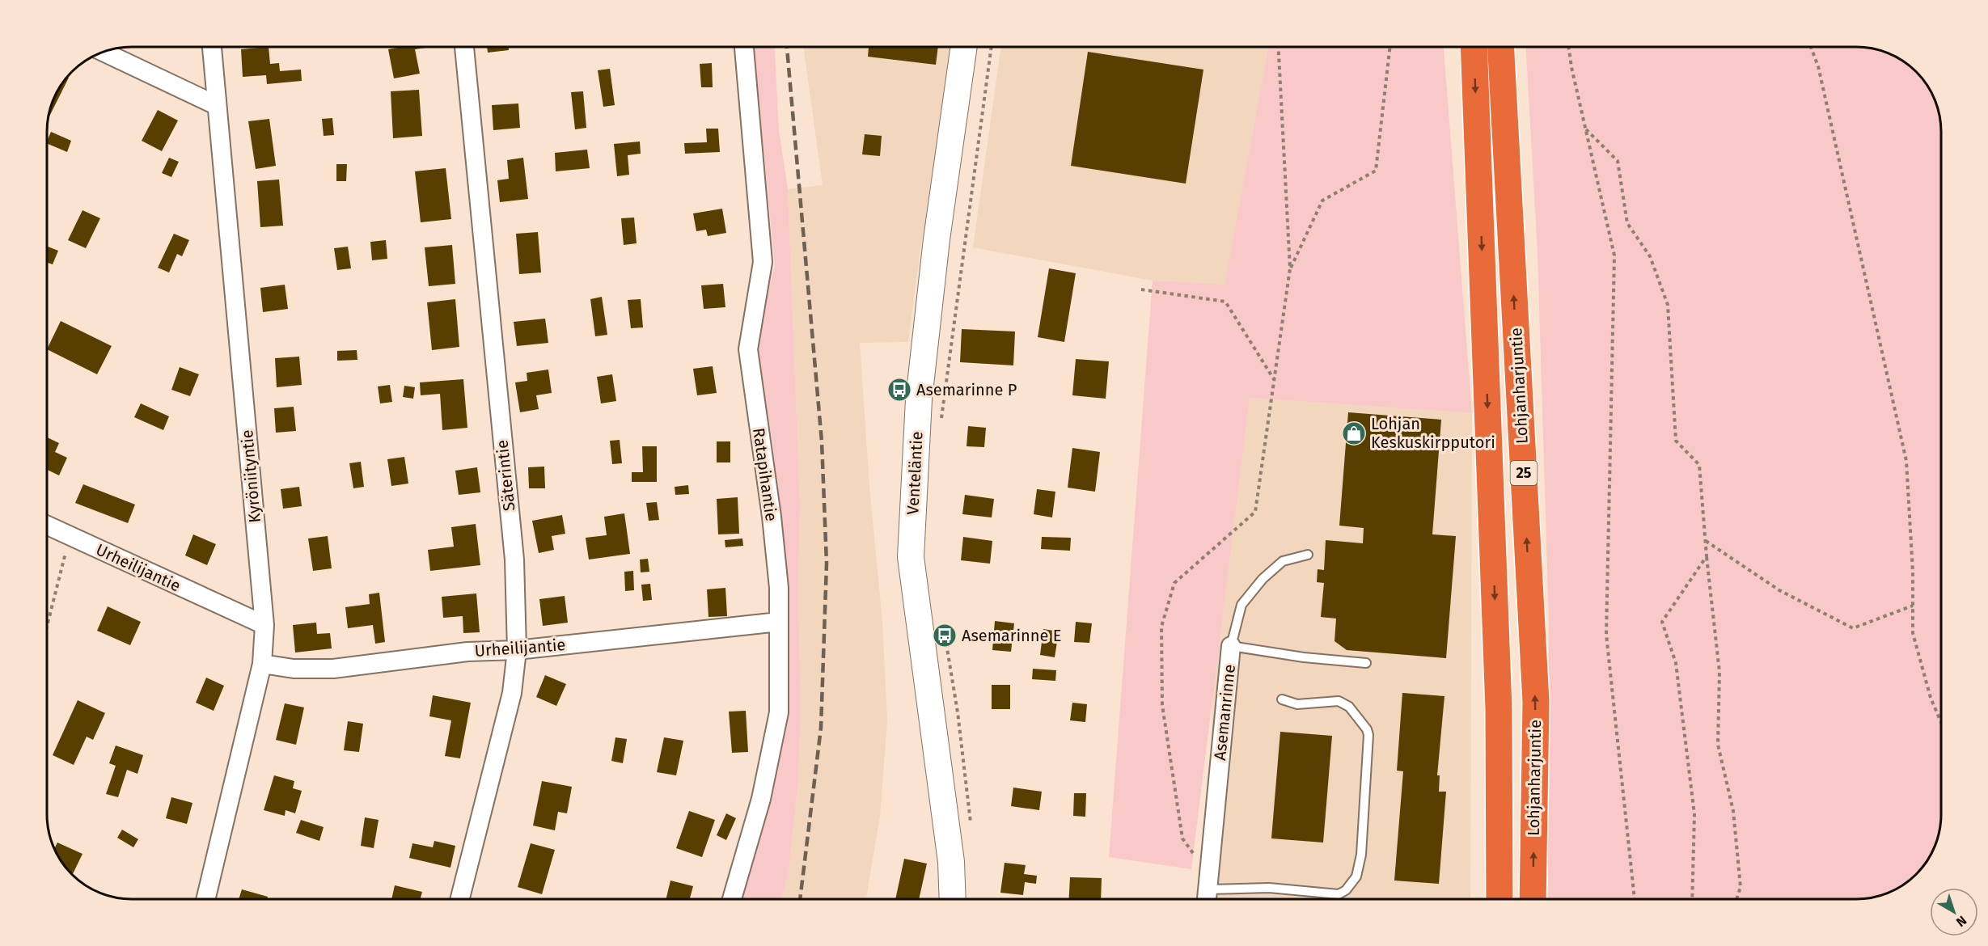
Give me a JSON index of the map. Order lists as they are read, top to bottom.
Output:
{
  "streets": {
    "highway": ["Lohjanharjuntie", "25"],
    "street": [
      "Venteläntie",
      "Ratapihantie",
      "Säterintie",
      "Kyröniityntie",
      "Urheilijantie",
      "Asemanrinne"
    ]
  },
  "crossings": [
    ["Ratapihantie", "Urheilijantie"],
    ["Säterintie", "Urheilijantie"],
    ["Kyröniityntie", "Urheilijantie"]
  ],
  "places": {
    "bus stop": ["Asemarinne P", "Asemarinne E"],
    "shop": ["Lohjan Keskuskirpputori"]
  },
  "north": "bottom right"
}
